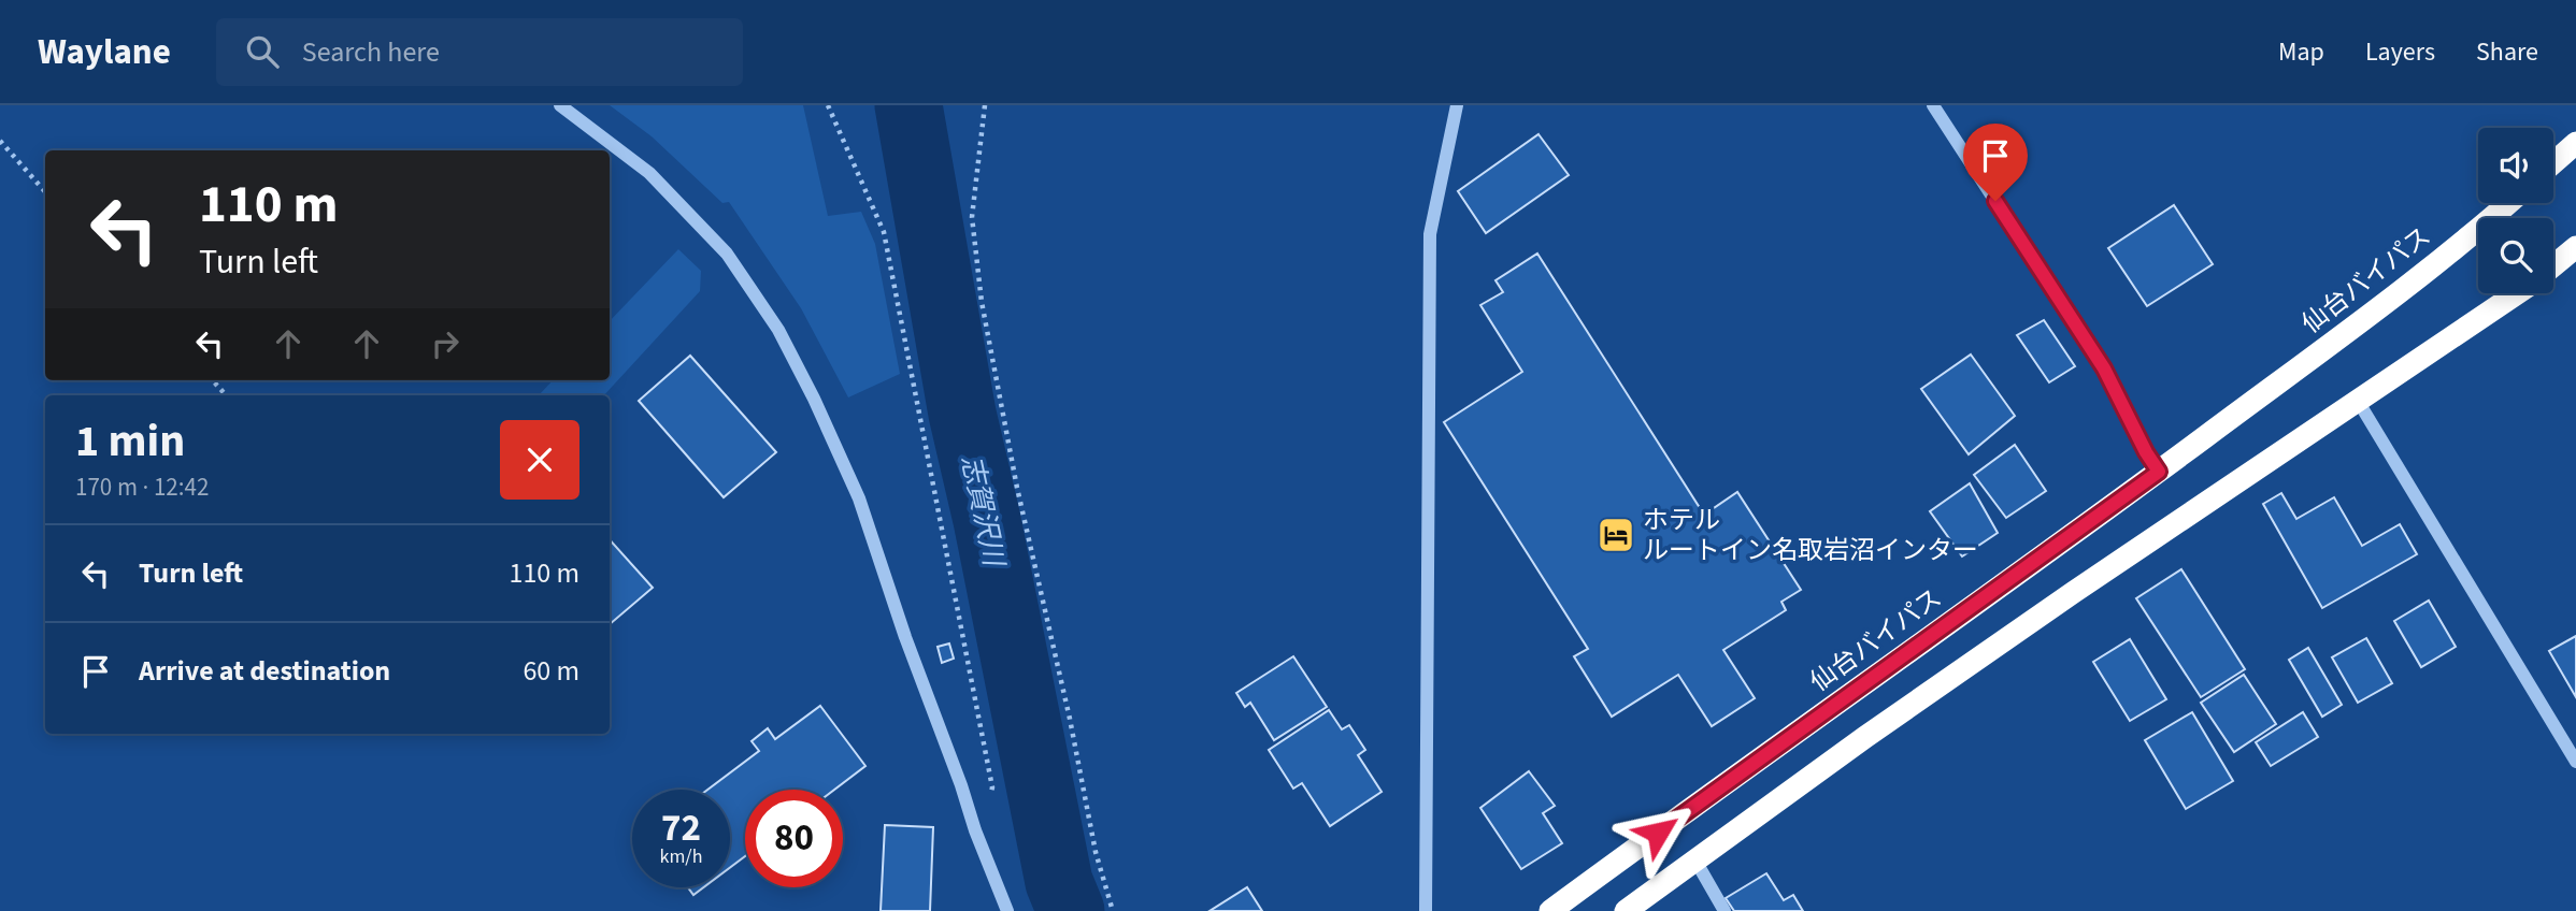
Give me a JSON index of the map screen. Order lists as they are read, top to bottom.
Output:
{
  "streets": {
    "highway": ["仙台バイパス"]
  },
  "water": ["志賀沢川"],
  "places": {
    "hotel": ["ホテル ルートイン名取岩沼インター"]
  },
  "page": {
    "header": "Waylane",
    "search": "Search here",
    "nav": ["Map", "Layers", "Share"],
    "turn": ["110 m", "Turn left"],
    "heading": ["1 min", "170 m · 12:42"],
    "list": [
      {
        "name": "Turn left",
        "value": "110 m"
      },
      {
        "name": "Arrive at destination",
        "value": "60 m"
      }
    ],
    "speed": "72 km/h",
    "limit": "80"
  }
}
